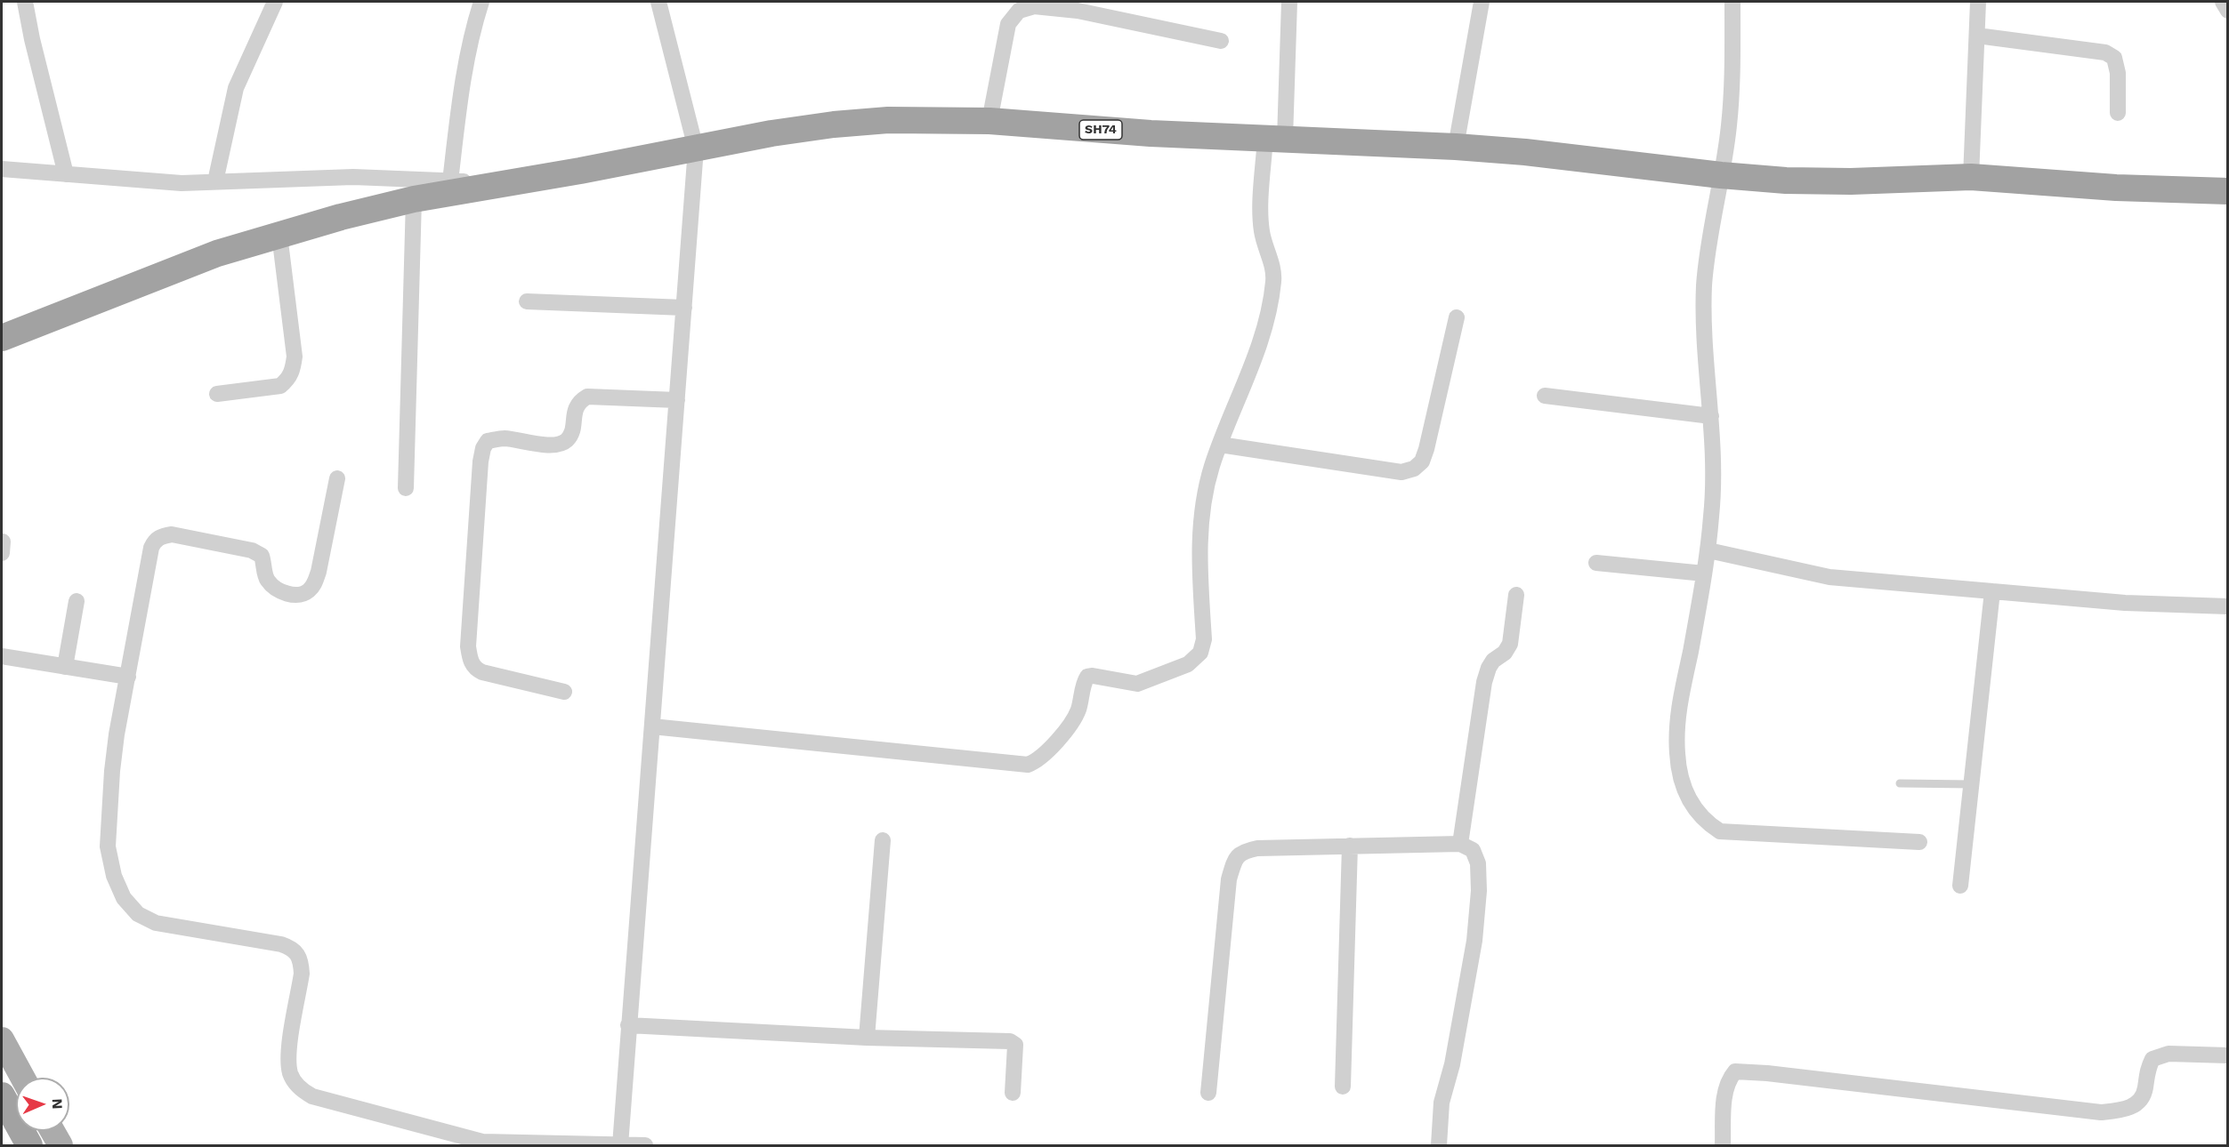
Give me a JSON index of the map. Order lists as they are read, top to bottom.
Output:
{
  "streets": {
    "highway": ["SH74"]
  },
  "north": "right"
}
